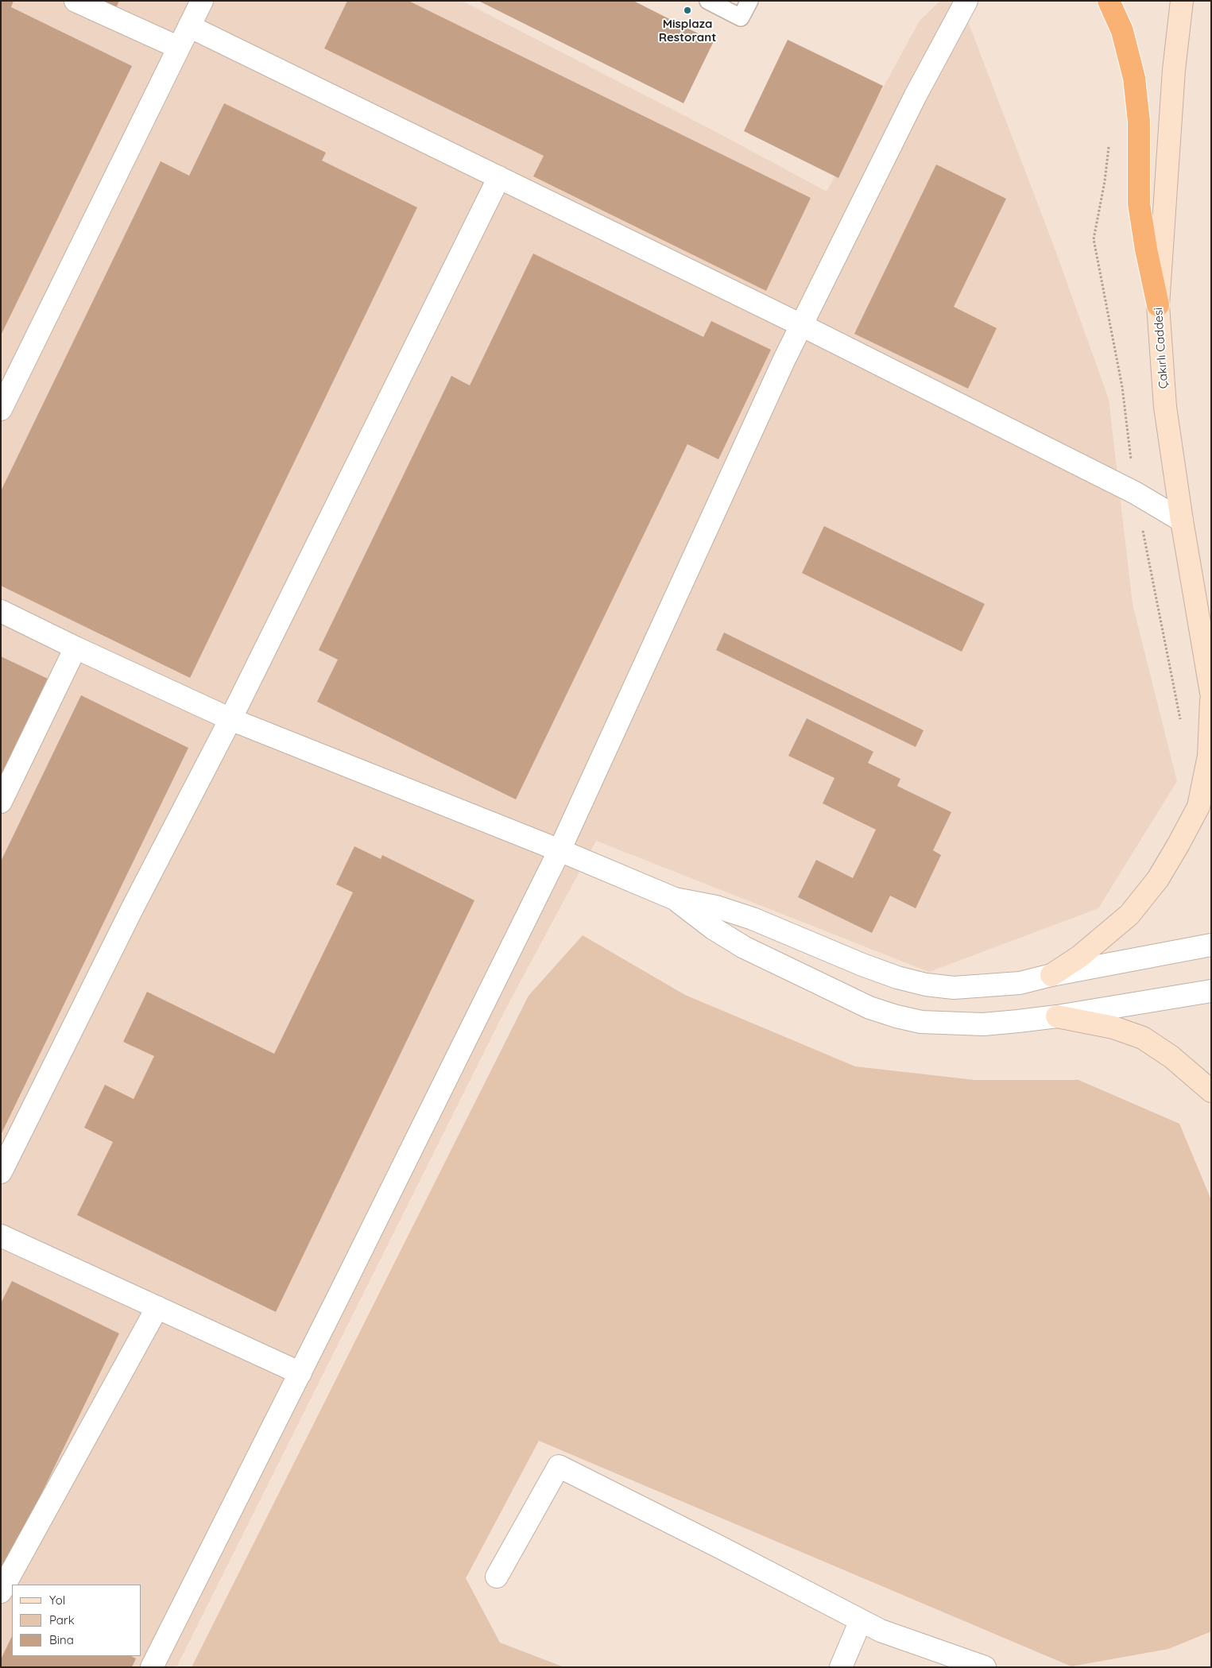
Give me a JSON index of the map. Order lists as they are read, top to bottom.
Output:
{
  "streets": {
    "main road": ["Çakırlı Caddesi"]
  },
  "places": ["Misplaza Restorant"],
  "legend": ["Yol", "Park", "Bina"]
}
